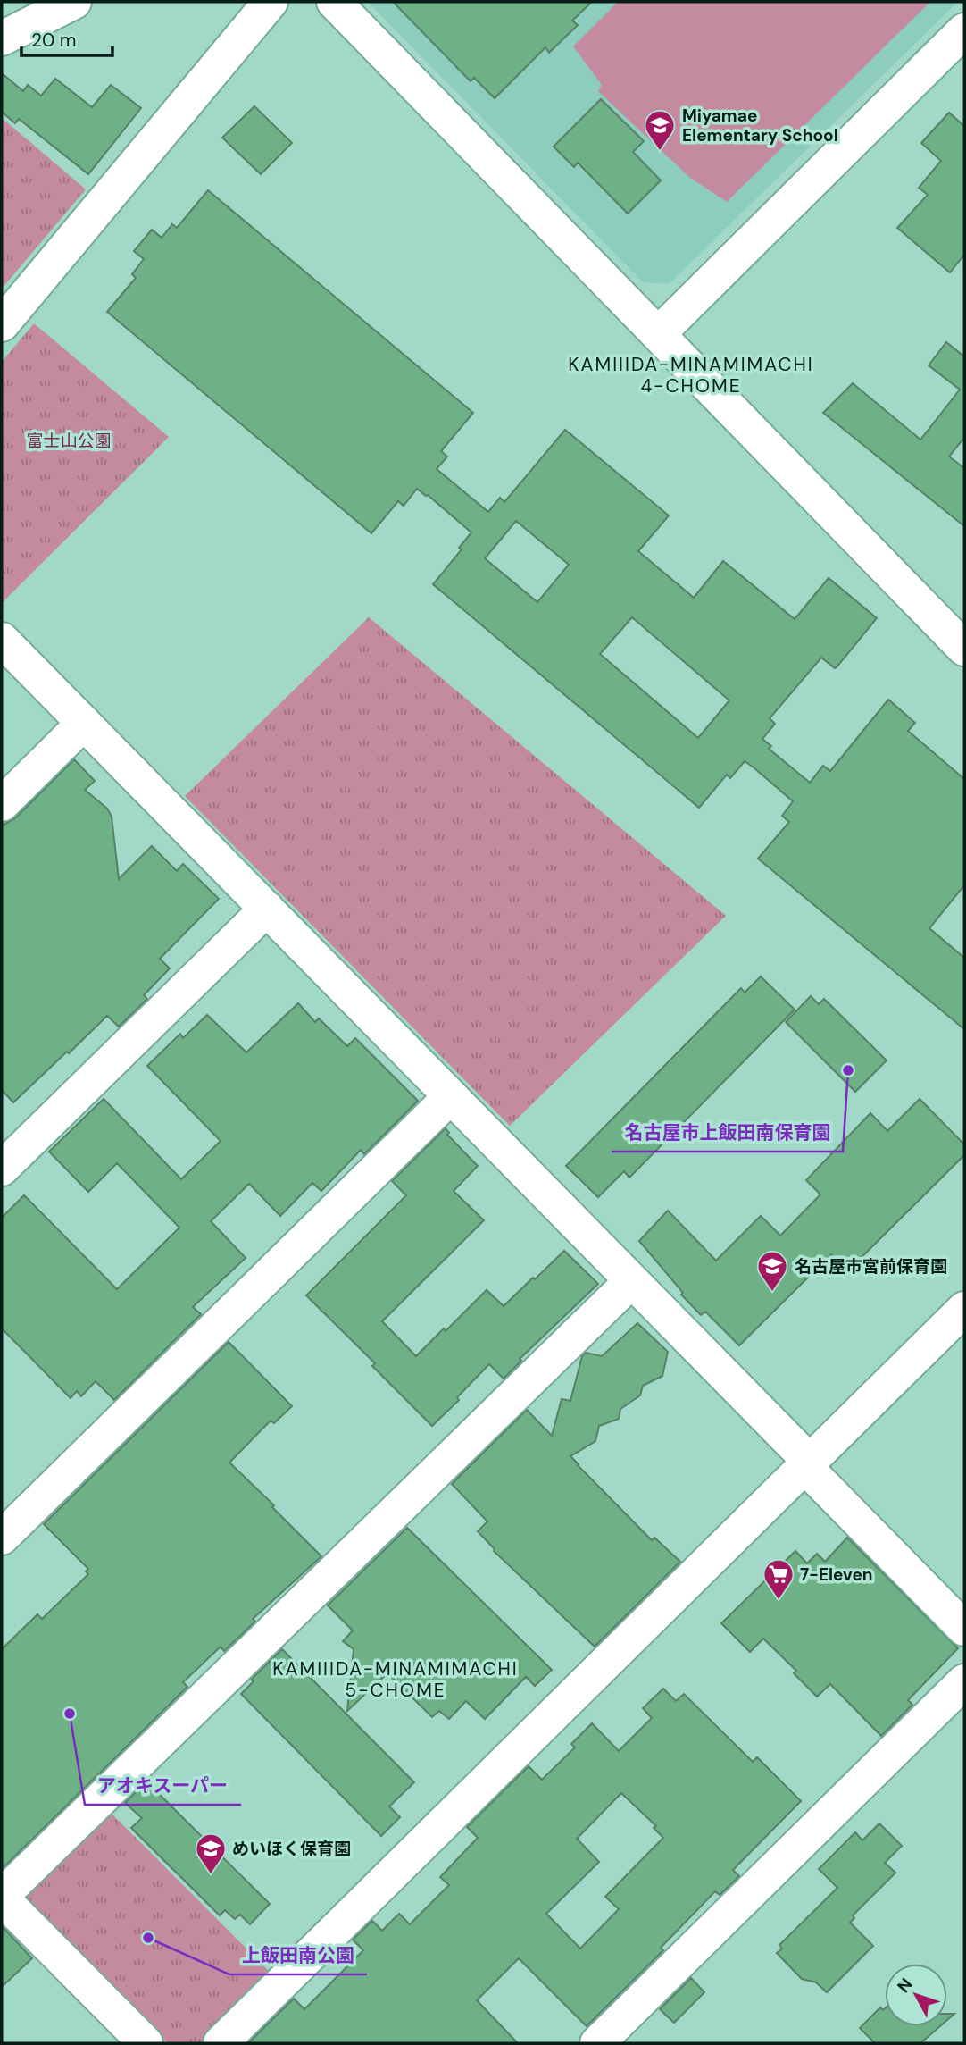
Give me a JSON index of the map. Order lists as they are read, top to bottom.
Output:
{
  "districts": ["KAMIIIDA-MINAMIMACHI 4-CHOME", "KAMIIIDA-MINAMIMACHI 5-CHOME"],
  "parks": ["富士山公園"],
  "places": {
    "school or university": ["Miyamae Elementary School", "名古屋市宮前保育園", "めいほく保育園"],
    "other": ["名古屋市上飯田南保育園", "アオキスーパー", "上飯田南公園"],
    "supermarket": ["7-Eleven"]
  },
  "scale_bar": "20 m",
  "north": "top left"
}
